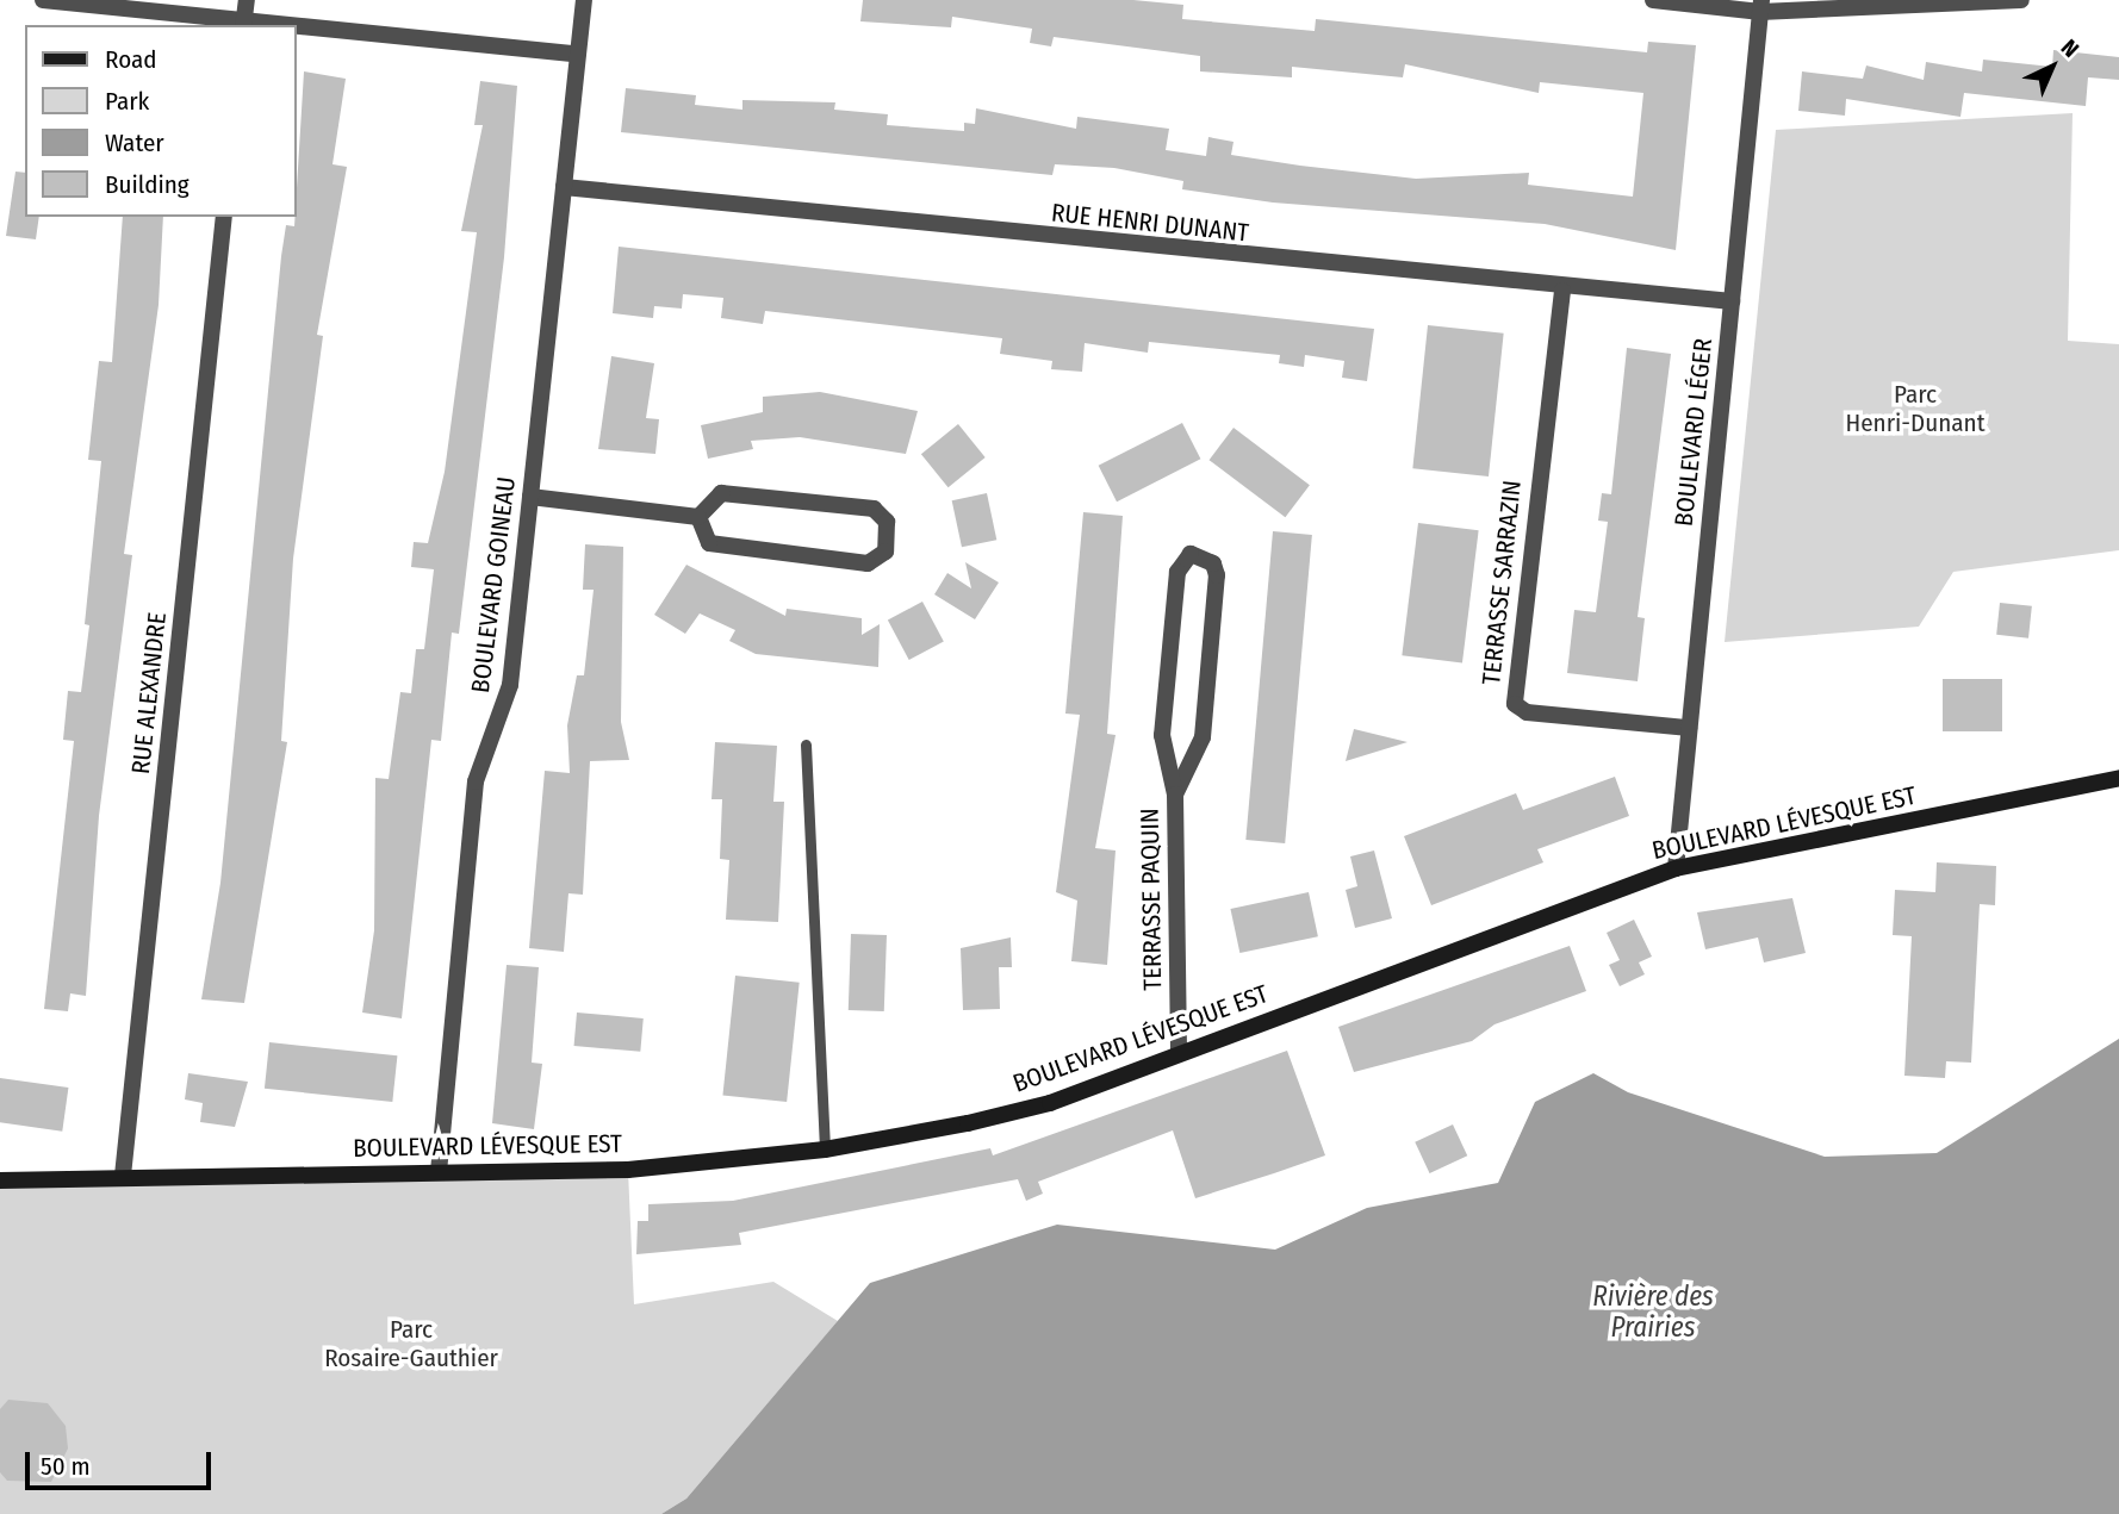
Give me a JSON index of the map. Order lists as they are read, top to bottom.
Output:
{
  "streets": {
    "street": [
      "RUE HENRI DUNANT",
      "BOULEVARD LÉGER",
      "TERRASSE SARRAZIN",
      "BOULEVARD GOINEAU",
      "RUE ALEXANDRE",
      "BOULEVARD LÉVESQUE EST",
      "TERRASSE PAQUIN"
    ]
  },
  "crossings": [
    ["RUE HENRI DUNANT", "BOULEVARD LÉGER"],
    ["RUE HENRI DUNANT", "TERRASSE SARRAZIN"],
    ["RUE HENRI DUNANT", "BOULEVARD GOINEAU"],
    ["BOULEVARD LÉGER", "TERRASSE SARRAZIN"],
    ["BOULEVARD LÉGER", "BOULEVARD LÉVESQUE EST"],
    ["BOULEVARD GOINEAU", "BOULEVARD LÉVESQUE EST"],
    ["RUE ALEXANDRE", "BOULEVARD LÉVESQUE EST"],
    ["BOULEVARD LÉVESQUE EST", "TERRASSE PAQUIN"]
  ],
  "water": ["Rivière des Prairies"],
  "parks": ["Parc Henri-Dunant", "Parc Rosaire-Gauthier"],
  "legend": [
    "Road",
    "Park",
    "Water",
    "Building"
  ],
  "scale_bar": "50 m",
  "north": "top right"
}
